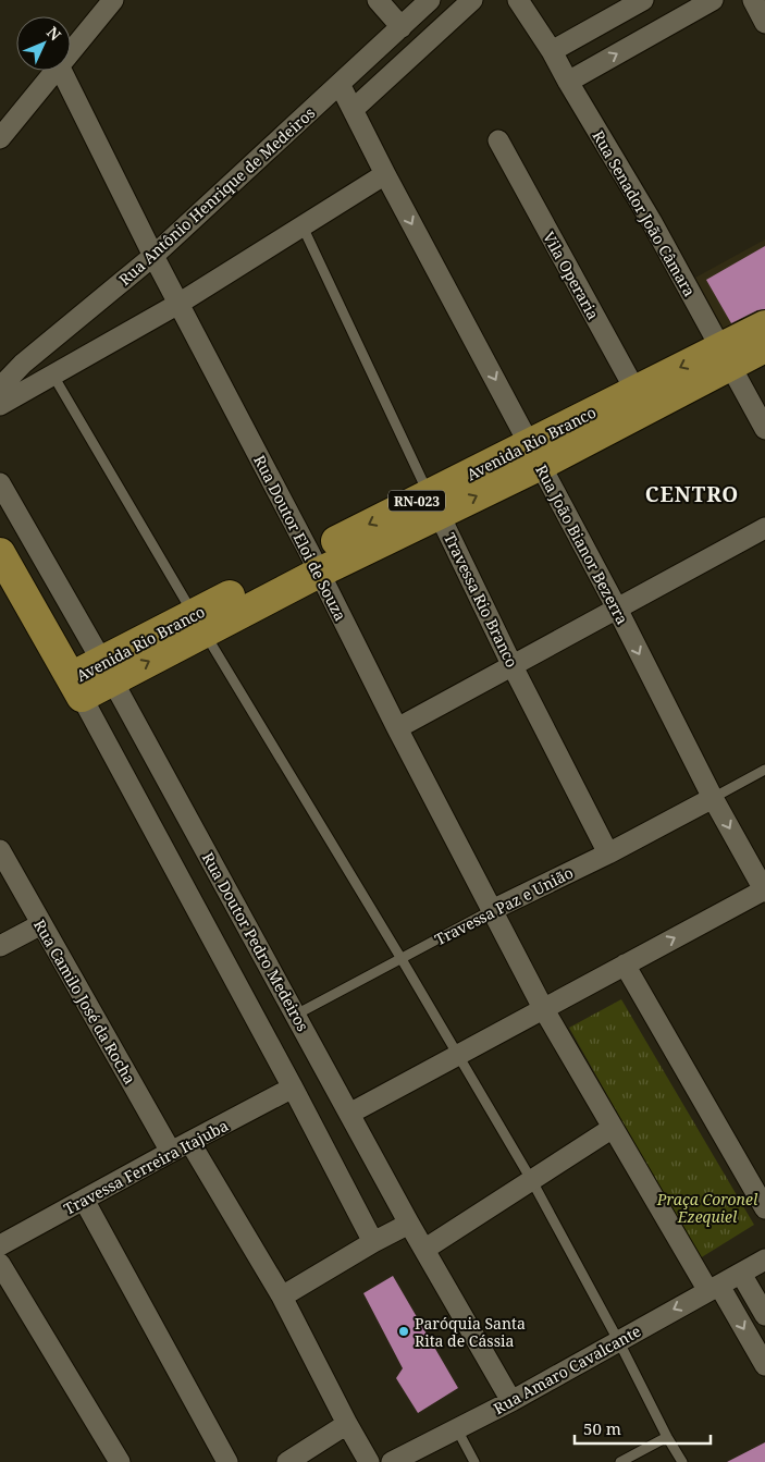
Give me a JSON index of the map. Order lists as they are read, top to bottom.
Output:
{
  "streets": {
    "main road": ["Avenida Rio Branco", "RN-023"],
    "street": [
      "Rua Antônio Henrique de Medeiros",
      "Rua Senador João Câmara",
      "Vila Operaria",
      "Rua Doutor Eloi de Souza",
      "Rua João Bianor Bezerra",
      "Travessa Rio Branco",
      "Travessa Paz e União",
      "Rua Doutor Pedro Medeiros",
      "Rua Camilo José da Rocha",
      "Travessa Ferreira Itajuba",
      "Rua Amaro Cavalcante"
    ]
  },
  "crossings": [
    ["Rua Antônio Henrique de Medeiros", "Rua Doutor Eloi de Souza"],
    ["Rua Antônio Henrique de Medeiros", "Rua João Bianor Bezerra"],
    ["Rua Senador João Câmara", "Avenida Rio Branco"],
    ["Vila Operaria", "Avenida Rio Branco"],
    ["Avenida Rio Branco", "Rua Doutor Eloi de Souza"],
    ["Avenida Rio Branco", "Rua João Bianor Bezerra"],
    ["Avenida Rio Branco", "Travessa Rio Branco"],
    ["Avenida Rio Branco", "Rua Doutor Pedro Medeiros"],
    ["Rua Doutor Eloi de Souza", "Travessa Paz e União"],
    ["Rua Doutor Eloi de Souza", "Rua Amaro Cavalcante"],
    ["Rua João Bianor Bezerra", "Travessa Paz e União"],
    ["Travessa Rio Branco", "Travessa Paz e União"],
    ["Travessa Paz e União", "Rua Doutor Pedro Medeiros"],
    ["Rua Doutor Pedro Medeiros", "Rua Amaro Cavalcante"],
    ["Rua Camilo José da Rocha", "Travessa Ferreira Itajuba"]
  ],
  "one_way": ["Rua João Bianor Bezerra"],
  "districts": ["CENTRO"],
  "parks": ["Praça Coronel Ezequiel"],
  "places": ["Paróquia Santa Rita de Cássia"],
  "scale_bar": "50 m",
  "north": "top right"
}
